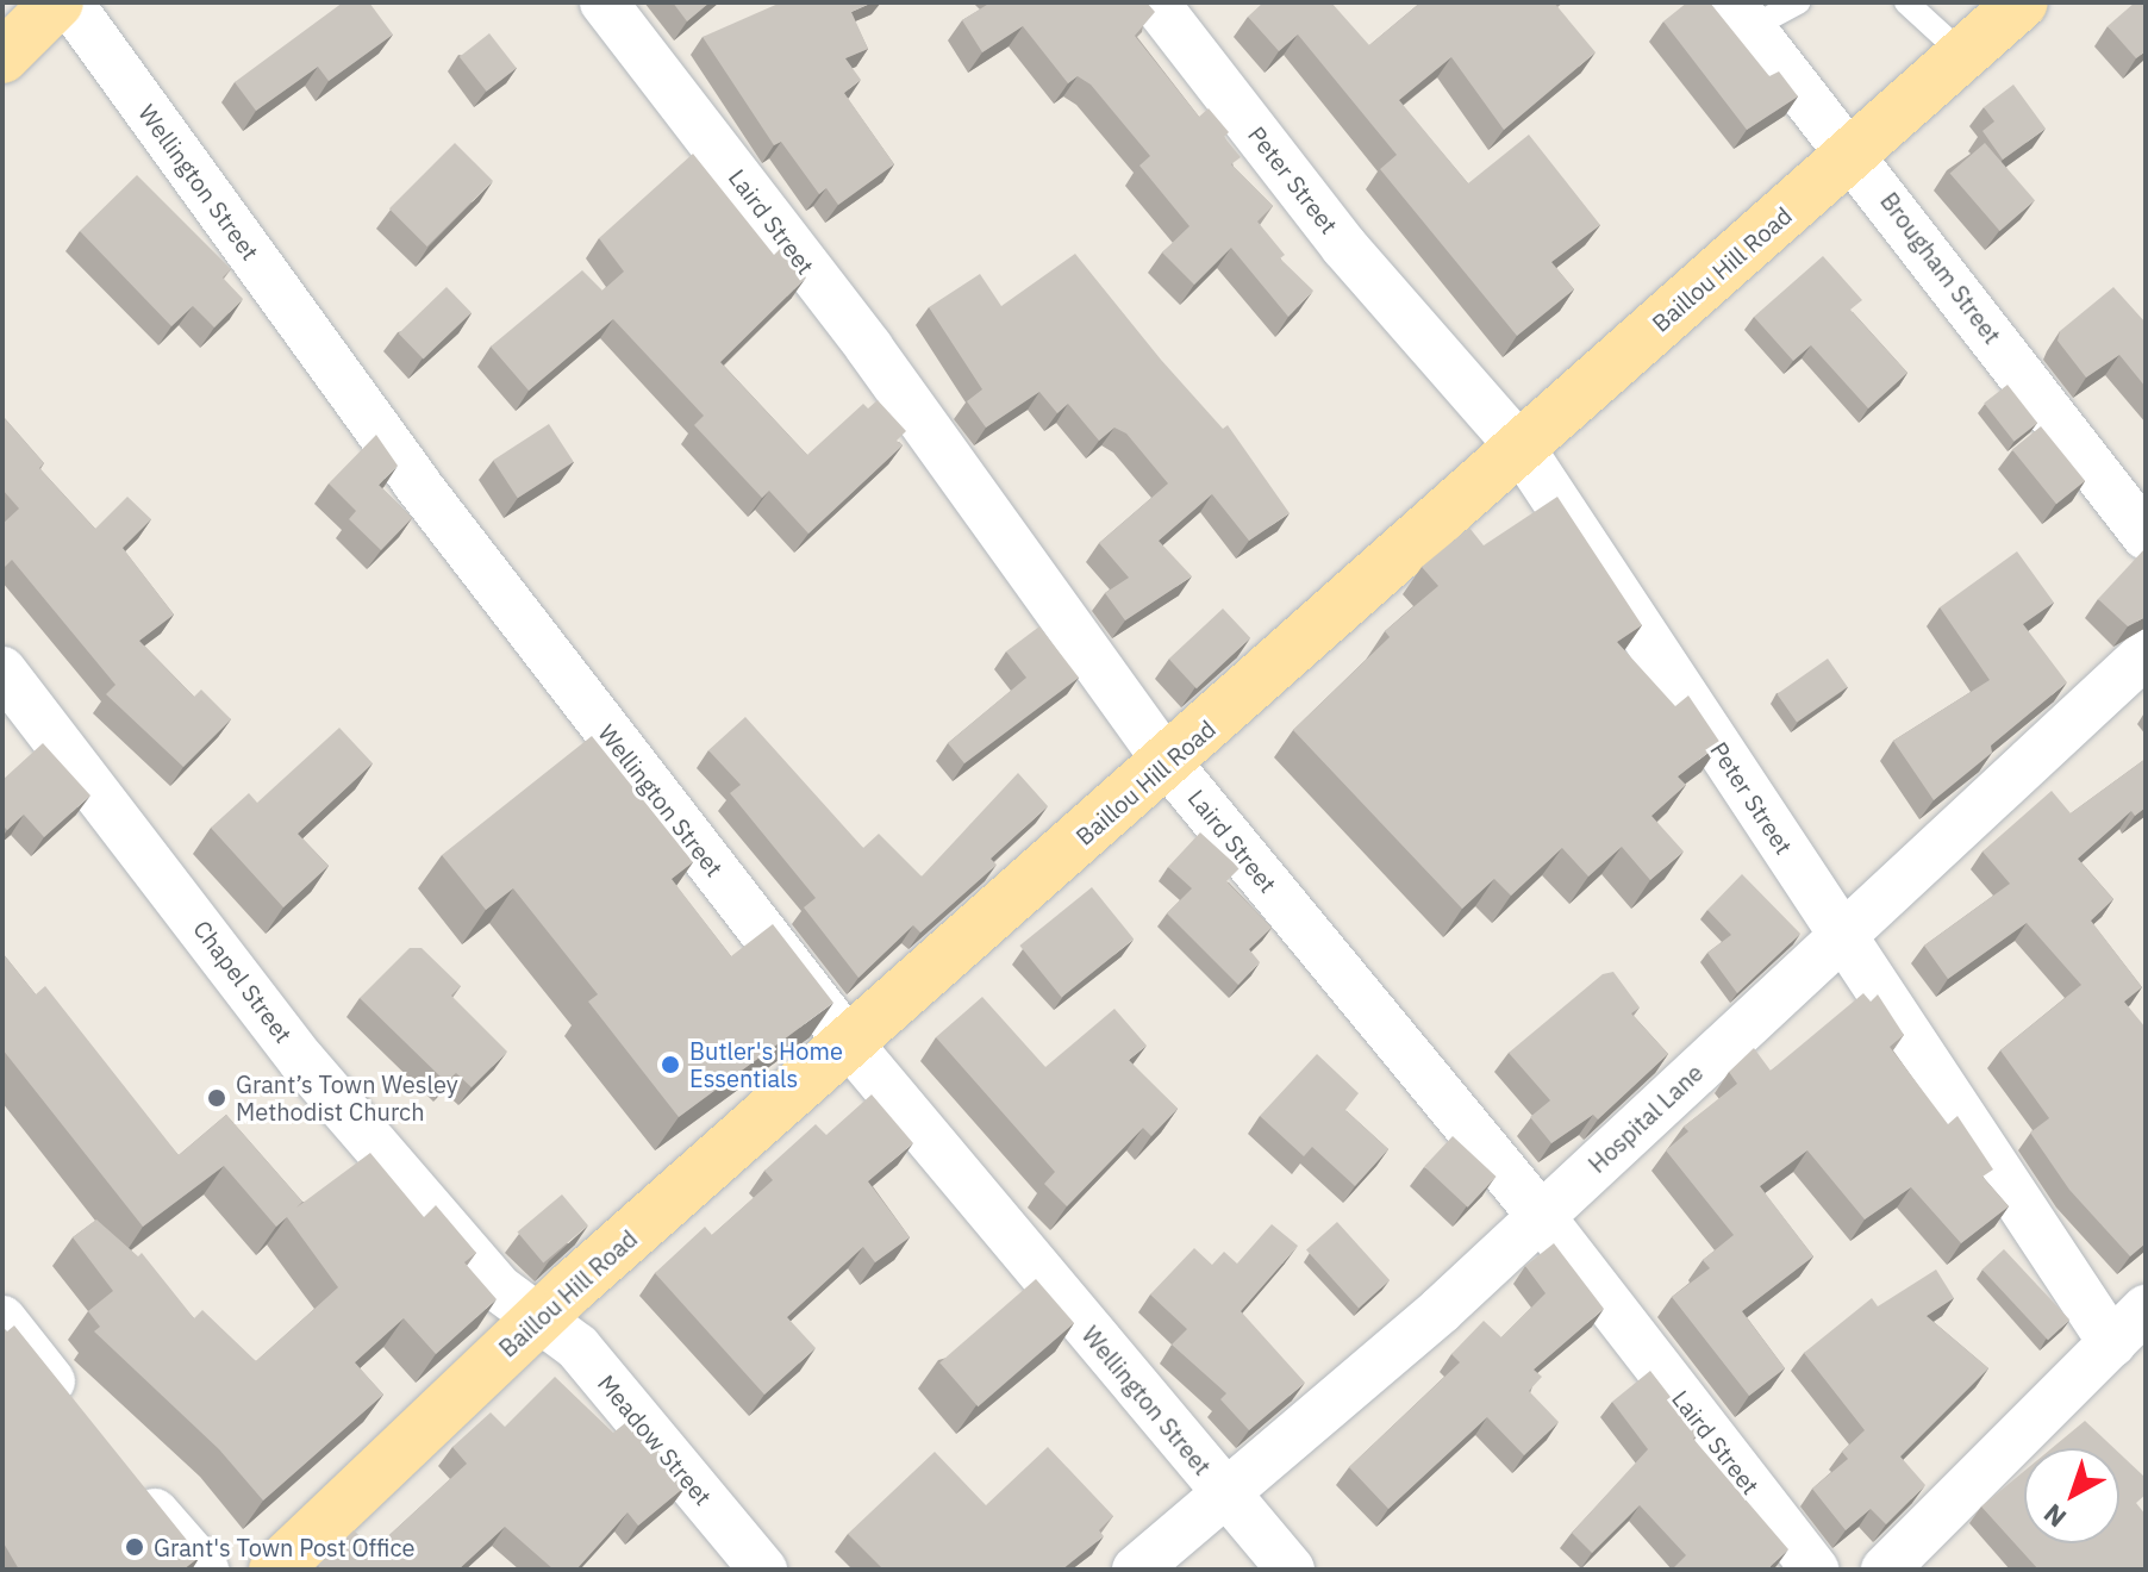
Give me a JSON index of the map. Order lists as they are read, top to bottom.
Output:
{
  "streets": {
    "main road": ["Baillou Hill Road"],
    "street": [
      "Peter Street",
      "Wellington Street",
      "Laird Street",
      "Brougham Street",
      "Chapel Street",
      "Hospital Lane",
      "Meadow Street"
    ]
  },
  "crossings": [
    ["Peter Street", "Baillou Hill Road"],
    ["Peter Street", "Hospital Lane"],
    ["Wellington Street", "Baillou Hill Road"],
    ["Wellington Street", "Hospital Lane"],
    ["Laird Street", "Baillou Hill Road"],
    ["Laird Street", "Hospital Lane"],
    ["Brougham Street", "Baillou Hill Road"],
    ["Baillou Hill Road", "Chapel Street"],
    ["Baillou Hill Road", "Meadow Street"],
    ["Chapel Street", "Meadow Street"]
  ],
  "places": ["Butler's Home Essentials", "Grant’s Town Wesley Methodist Church", "Grant's Town Post Office"],
  "north": "bottom left"
}
